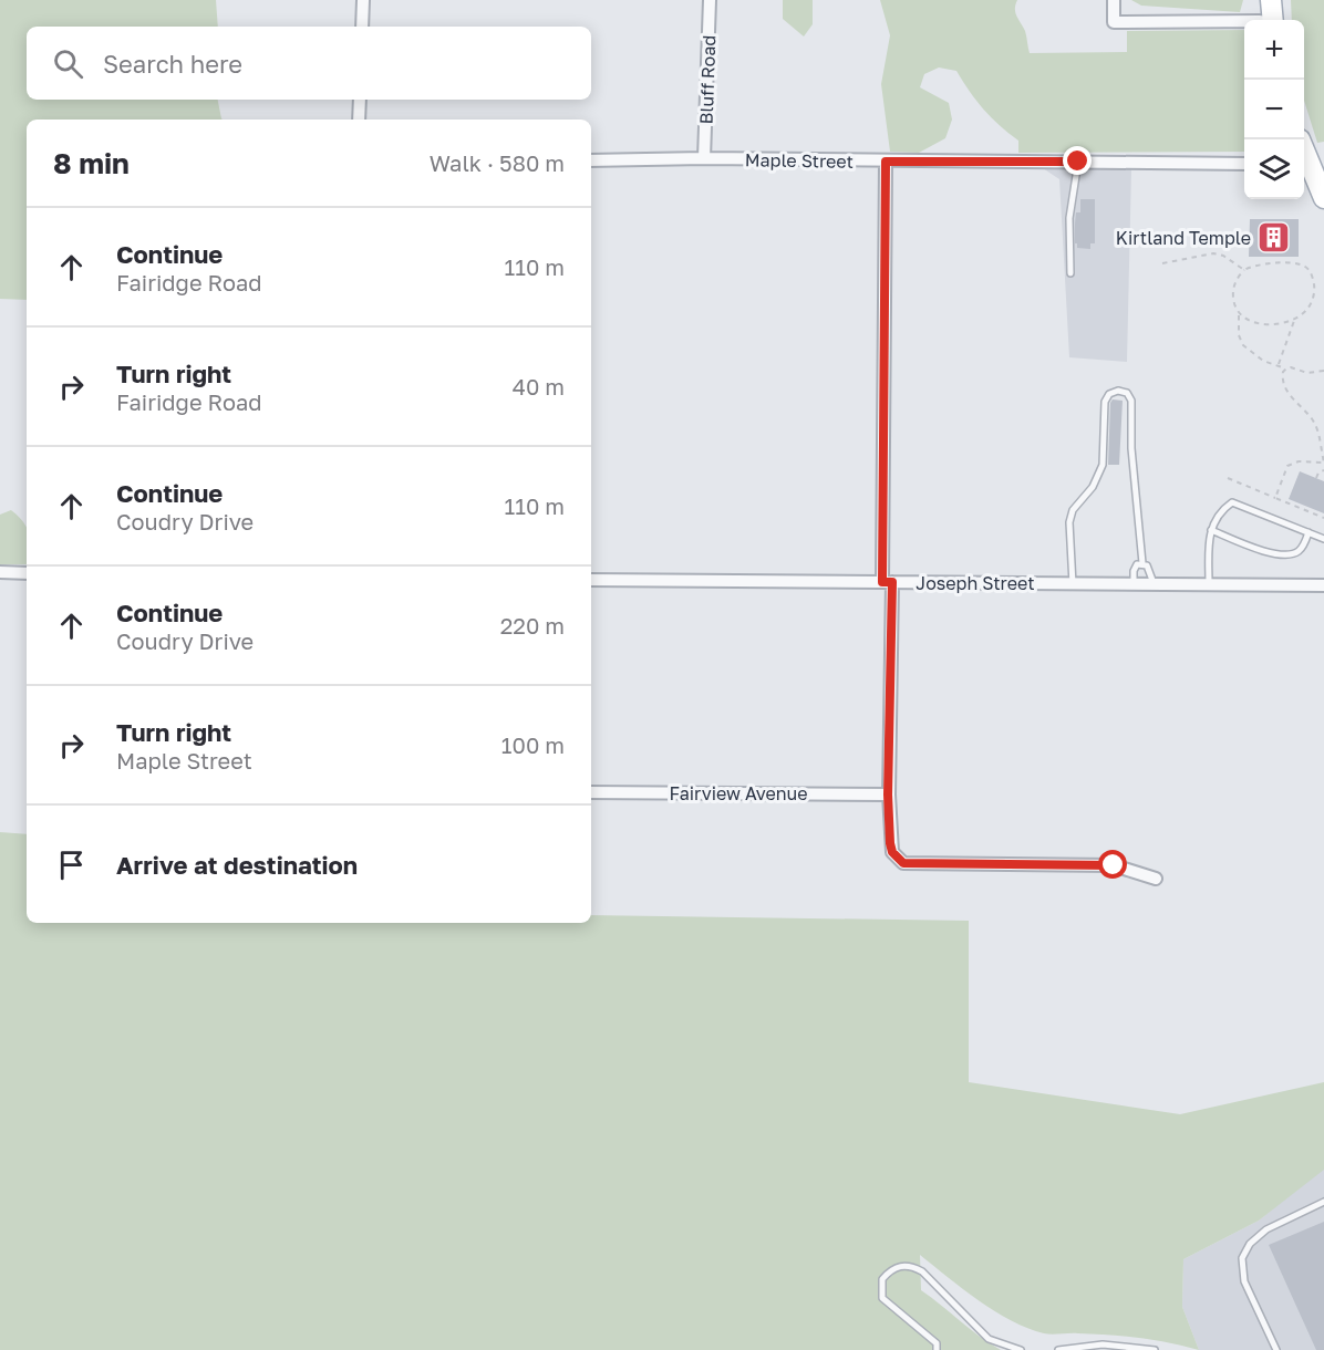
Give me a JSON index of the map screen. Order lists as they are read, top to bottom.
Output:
{
  "streets": {
    "street": [
      "Bluff Road",
      "Maple Street",
      "Joseph Street",
      "Fairview Avenue"
    ]
  },
  "crossings": [
    ["Bluff Road", "Maple Street"]
  ],
  "places": {
    "building": ["Kirtland Temple"]
  },
  "page": {
    "map_buttons": ["+", "−"],
    "search": "Search here",
    "heading": ["8 min", "Walk · 580 m"],
    "list": [
      ["Continue", "Fairidge Road", "110 m"],
      ["Turn right", "Fairidge Road", "40 m"],
      ["Continue", "Coudry Drive", "110 m"],
      ["Continue", "Coudry Drive", "220 m"],
      ["Turn right", "Maple Street", "100 m"],
      "Arrive at destination"
    ]
  }
}
